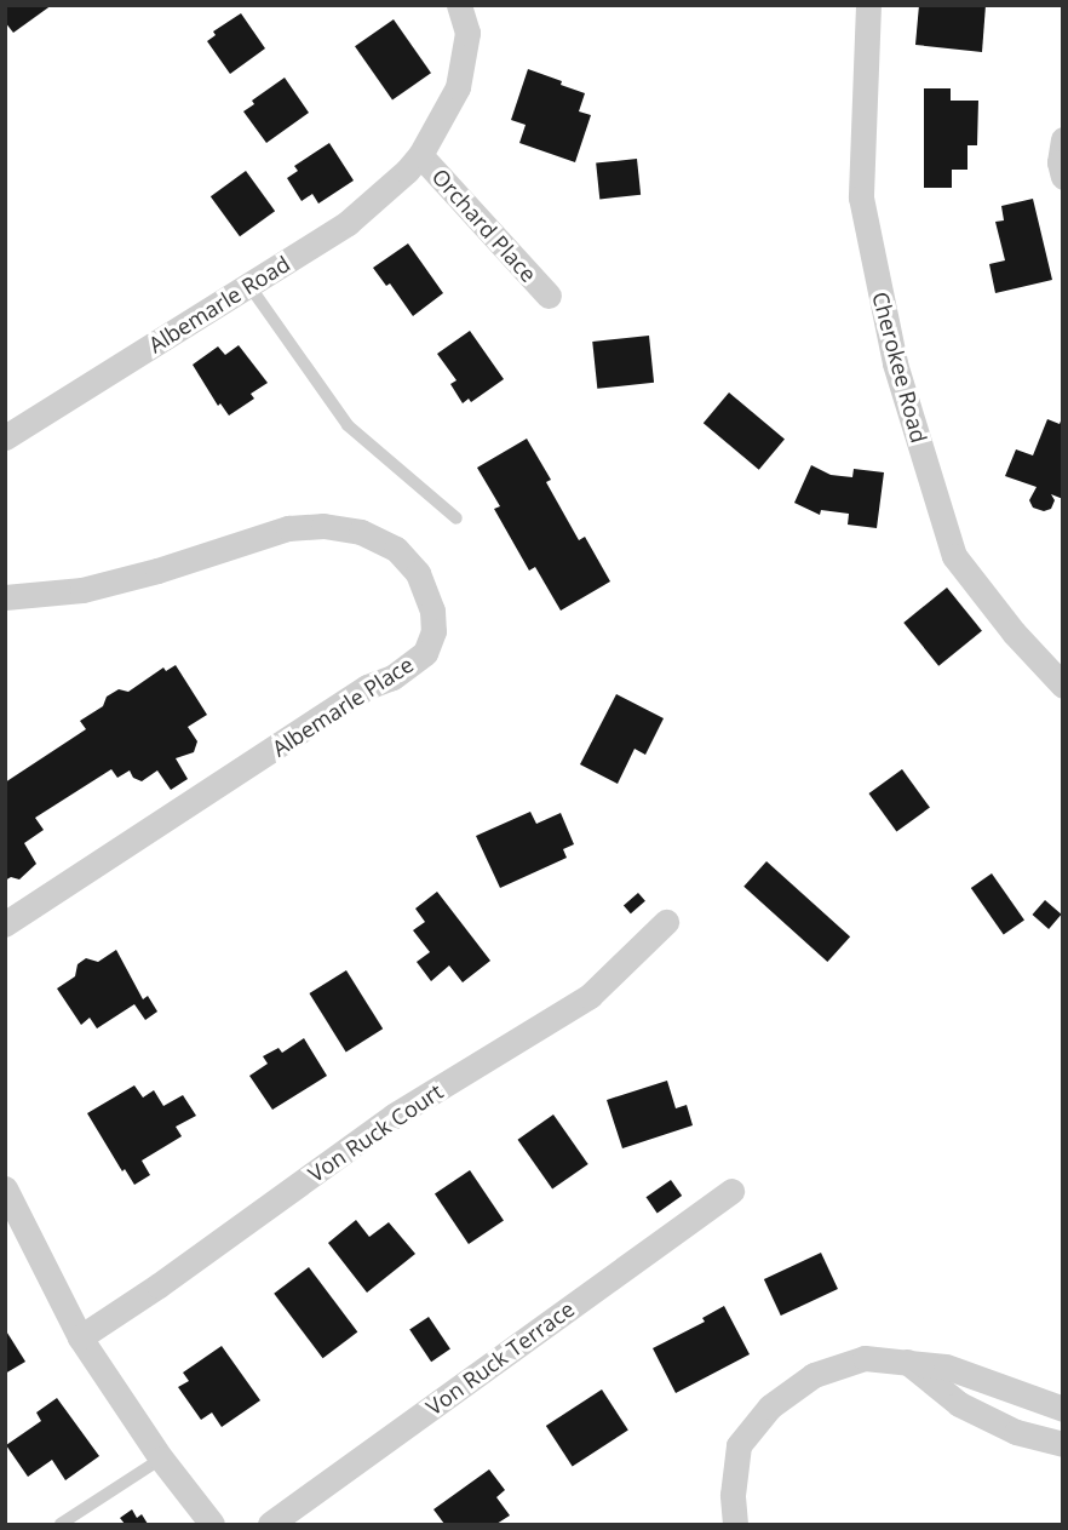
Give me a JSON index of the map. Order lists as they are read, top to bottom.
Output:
{
  "streets": {
    "street": [
      "Orchard Place",
      "Albemarle Road",
      "Cherokee Road",
      "Albemarle Place",
      "Von Ruck Court",
      "Von Ruck Terrace"
    ]
  },
  "crossings": [
    ["Orchard Place", "Albemarle Road"]
  ]
}
